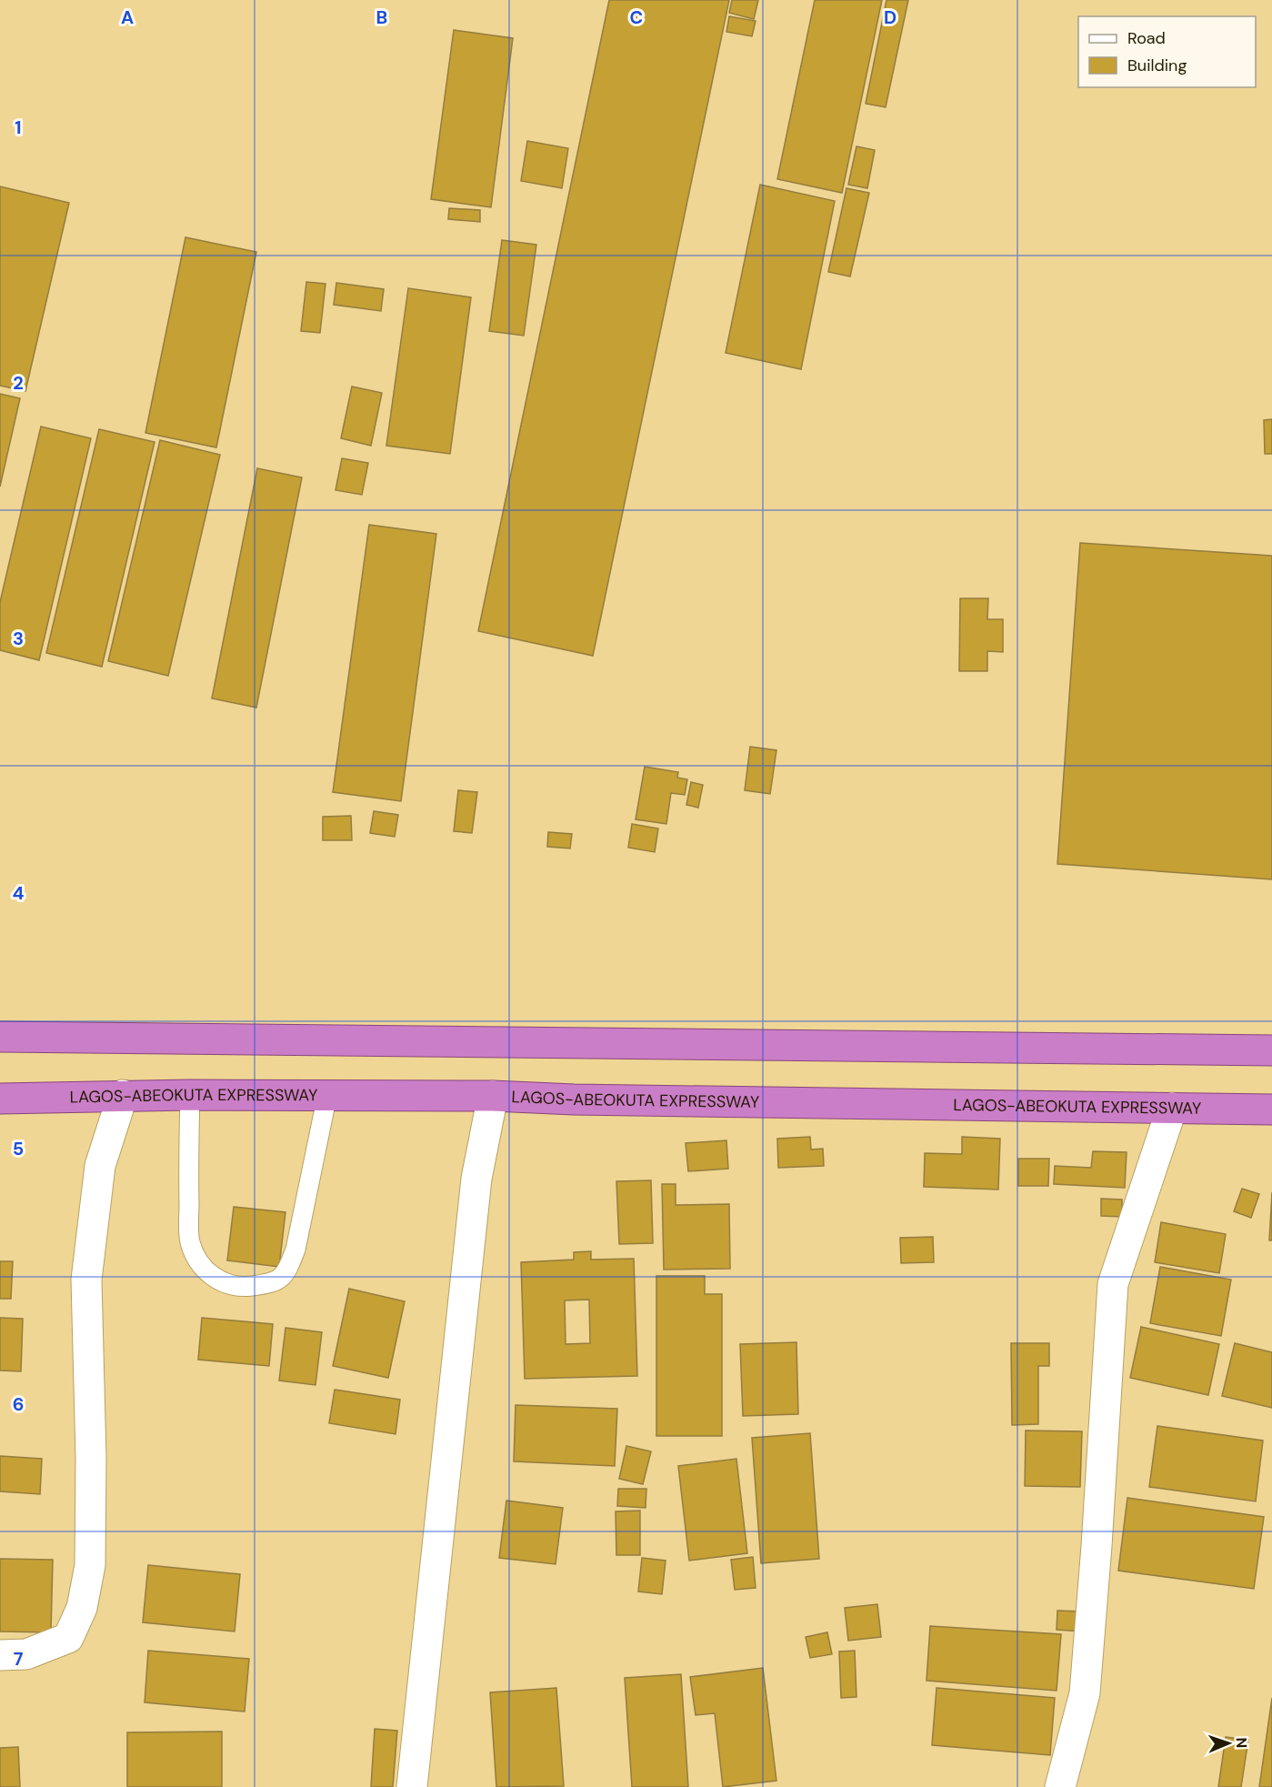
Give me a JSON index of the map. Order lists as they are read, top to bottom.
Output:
{
  "streets": {
    "highway": ["LAGOS-ABEOKUTA EXPRESSWAY"]
  },
  "legend": ["Road", "Building"],
  "north": "right",
  "grid": {
    "columns": [
      "A",
      "B",
      "C",
      "D"
    ],
    "rows": [
      "1",
      "2",
      "3",
      "4",
      "5",
      "6",
      "7"
    ]
  }
}
